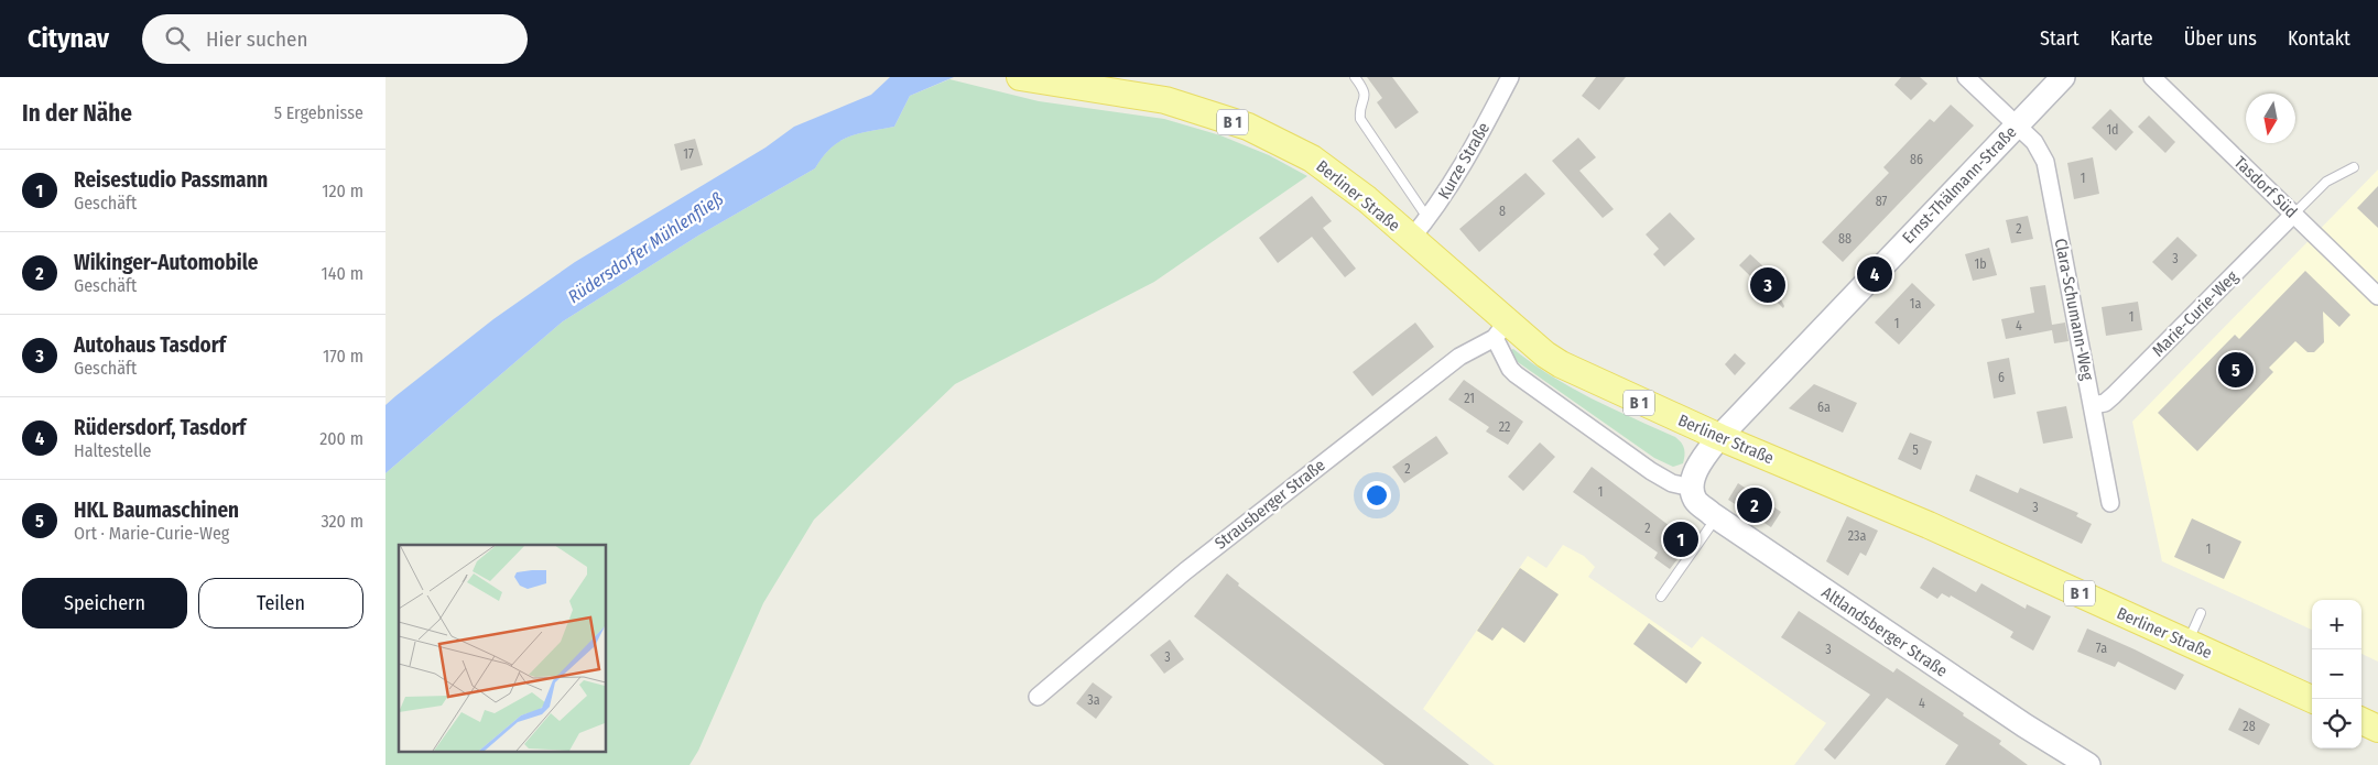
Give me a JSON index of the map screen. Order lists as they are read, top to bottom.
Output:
{
  "streets": {
    "main road": [
      "B 1",
      "Ernst-Thälmann-Straße",
      "Berliner Straße",
      "Altlandsberger Straße"
    ],
    "street": [
      "Kurze Straße",
      "Tasdorf Süd",
      "Clara-Schumann-Weg",
      "Marie-Curie-Weg",
      "Strausberger Straße"
    ]
  },
  "crossings": [
    ["Kurze Straße", "Berliner Straße"],
    ["Ernst-Thälmann-Straße", "Berliner Straße"],
    ["Ernst-Thälmann-Straße", "Clara-Schumann-Weg"],
    ["Tasdorf Süd", "Marie-Curie-Weg"],
    ["Berliner Straße", "Strausberger Straße"],
    ["Clara-Schumann-Weg", "Marie-Curie-Weg"]
  ],
  "water": ["Rüdersdorfer Mühlenfließ"],
  "house_numbers": [
    "1d",
    "17",
    "86",
    "1",
    "87",
    "8",
    "2",
    "88",
    "3",
    "1b",
    "1a",
    "1",
    "1",
    "4",
    "6",
    "21",
    "6a",
    "22",
    "5",
    "2",
    "1",
    "3",
    "2",
    "23a",
    "1",
    "7a",
    "3",
    "3",
    "3a",
    "4",
    "28"
  ],
  "north": "bottom",
  "page": {
    "header": "Citynav",
    "search": "Hier suchen",
    "nav": [
      "Start",
      "Karte",
      "Über uns",
      "Kontakt"
    ],
    "heading": ["In der Nähe", "5 Ergebnisse"],
    "list": [
      {
        "mark": "1",
        "name": "Reisestudio Passmann",
        "note": "Geschäft",
        "value": "120 m"
      },
      {
        "mark": "2",
        "name": "Wikinger-Automobile",
        "note": "Geschäft",
        "value": "140 m"
      },
      {
        "mark": "3",
        "name": "Autohaus Tasdorf",
        "note": "Geschäft",
        "value": "170 m"
      },
      {
        "mark": "4",
        "name": "Rüdersdorf, Tasdorf",
        "note": "Haltestelle",
        "value": "200 m"
      },
      {
        "mark": "5",
        "name": "HKL Baumaschinen",
        "note": "Ort · Marie-Curie-Weg",
        "value": "320 m"
      }
    ],
    "pins": [
      "4",
      "3",
      "5",
      "2",
      "1"
    ],
    "buttons": ["Speichern", "Teilen"],
    "map_buttons": ["+", "−"]
  }
}
